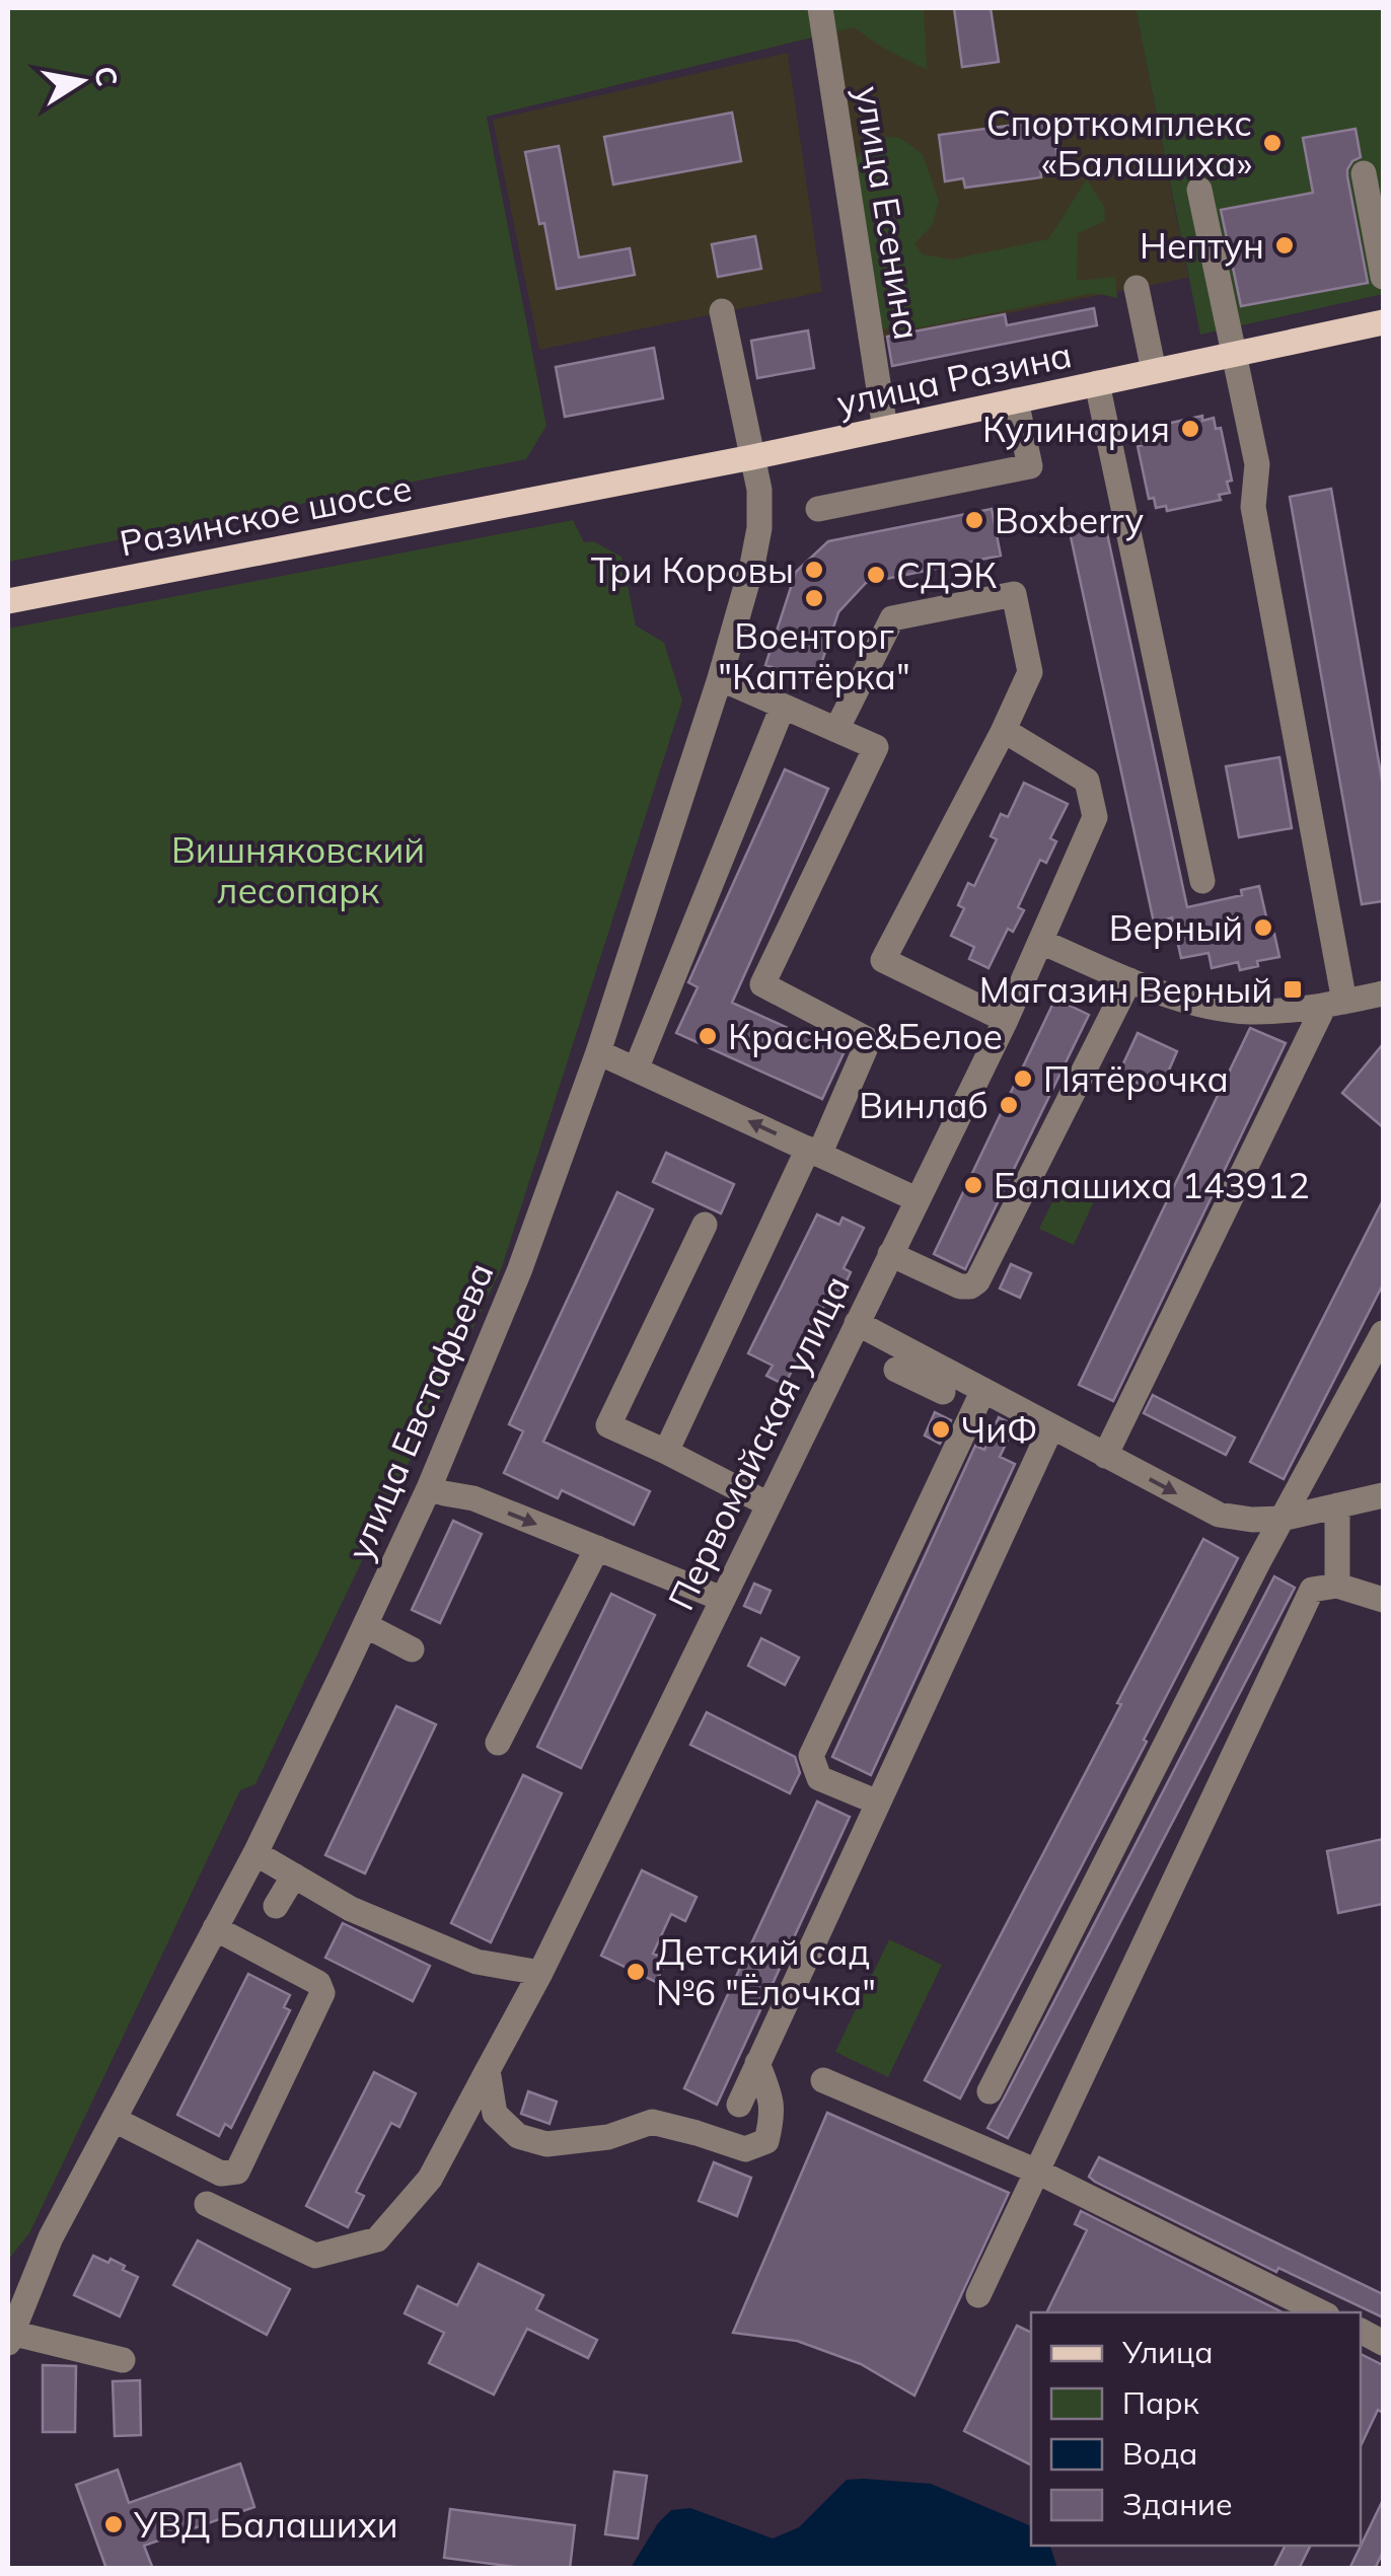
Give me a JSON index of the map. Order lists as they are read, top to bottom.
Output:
{
  "streets": {
    "main road": ["улица Разина", "Разинское шоссе"],
    "street": ["улица Есенина", "улица Евстафьева", "Первомайская улица"]
  },
  "crossings": [
    ["улица Есенина", "улица Разина"],
    ["улица Разина", "Разинское шоссе"],
    ["улица Разина", "улица Евстафьева"]
  ],
  "parks": ["Вишняковский лесопарк"],
  "places": {
    "other": [
      "Спорткомплекс «Балашиха»",
      "Нептун",
      "Кулинария",
      "Boxberry",
      "Три Коровы",
      "СДЭК",
      "Военторг \"Каптёрка\"",
      "Верный",
      "Красное&Белое",
      "Пятёрочка",
      "Винлаб",
      "Балашиха 143912",
      "ЧиФ",
      "Детский сад №6 \"Ёлочка\"",
      "УВД Балашихи"
    ],
    "transit": ["Магазин Верный"]
  },
  "legend": [
    "Улица",
    "Парк",
    "Вода",
    "Здание"
  ],
  "north": "right"
}
